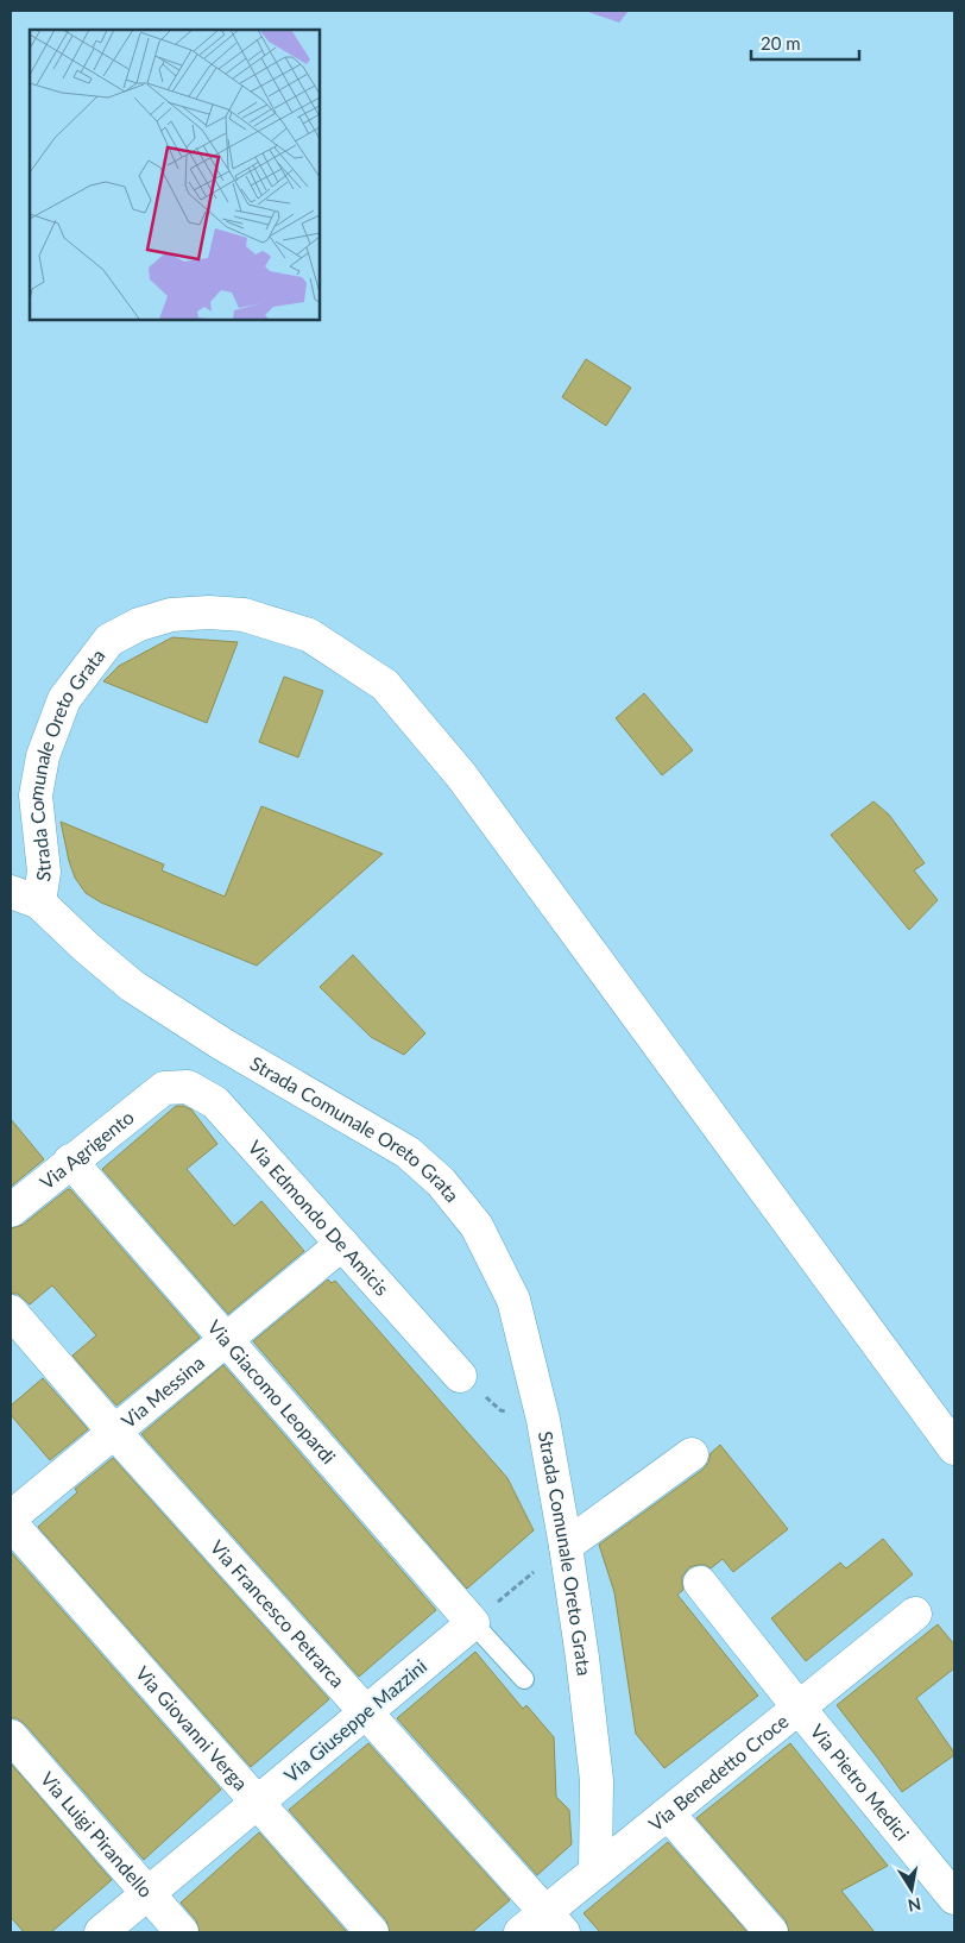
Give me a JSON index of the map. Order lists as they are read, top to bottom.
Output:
{
  "streets": {
    "street": [
      "Strada Comunale Oreto Grata",
      "Via Agrigento",
      "Via Edmondo De Amicis",
      "Via Giacomo Leopardi",
      "Via Messina",
      "Via Francesco Petrarca",
      "Via Giuseppe Mazzini",
      "Via Giovanni Verga",
      "Via Benedetto Croce",
      "Via Pietro Medici",
      "Via Luigi Pirandello"
    ]
  },
  "crossings": [
    ["Strada Comunale Oreto Grata", "Via Benedetto Croce"],
    ["Via Agrigento", "Via Edmondo De Amicis"],
    ["Via Agrigento", "Via Giacomo Leopardi"],
    ["Via Edmondo De Amicis", "Via Messina"],
    ["Via Giacomo Leopardi", "Via Messina"],
    ["Via Giacomo Leopardi", "Via Giuseppe Mazzini"],
    ["Via Messina", "Via Francesco Petrarca"],
    ["Via Francesco Petrarca", "Via Giuseppe Mazzini"],
    ["Via Francesco Petrarca", "Via Benedetto Croce"],
    ["Via Giuseppe Mazzini", "Via Giovanni Verga"],
    ["Via Giuseppe Mazzini", "Via Luigi Pirandello"],
    ["Via Benedetto Croce", "Via Pietro Medici"]
  ],
  "scale_bar": "20 m",
  "north": "bottom"
}
